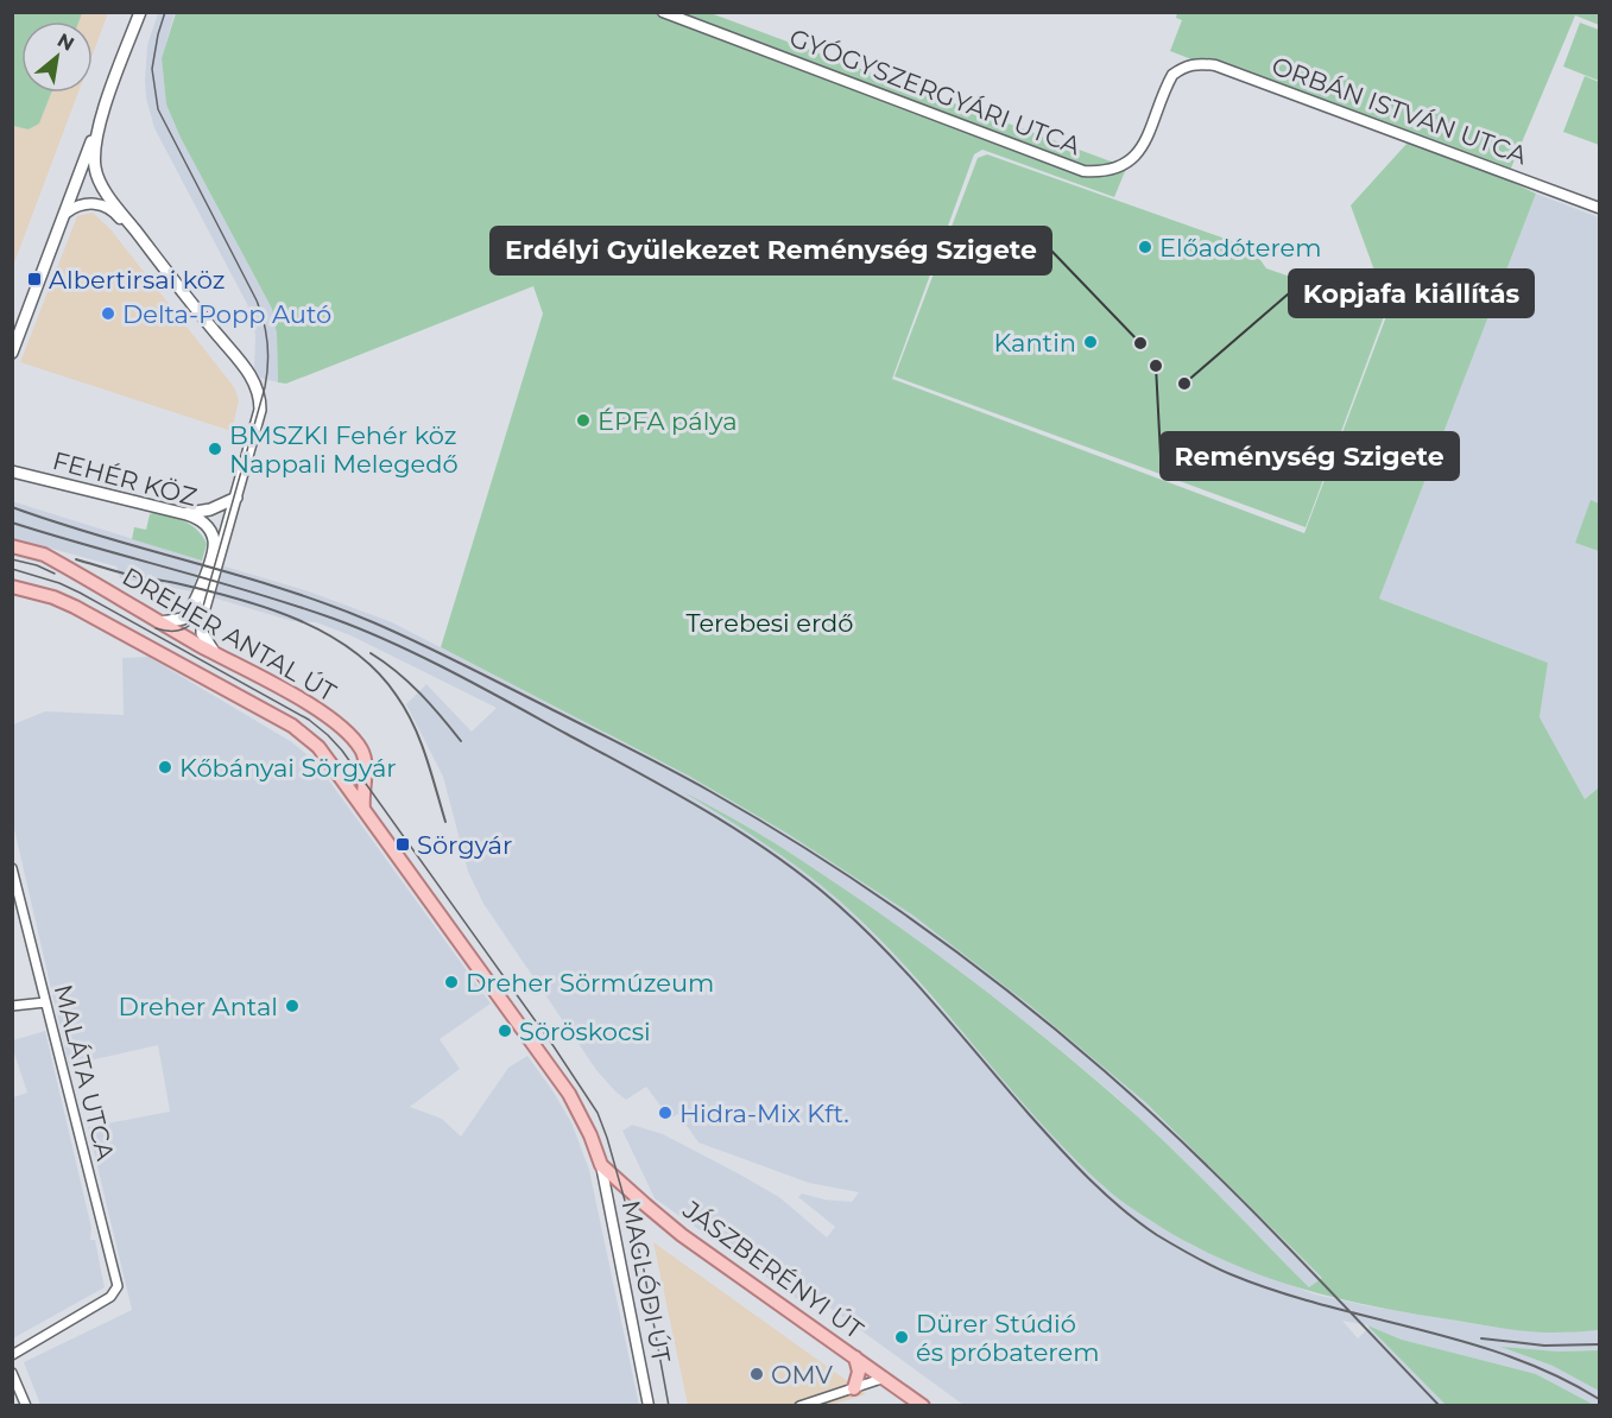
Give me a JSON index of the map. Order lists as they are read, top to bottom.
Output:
{
  "streets": {
    "main road": ["FEHÉR KÖZ", "DREHER ANTAL ÚT", "JÁSZBERÉNYI ÚT"],
    "street": [
      "GYÓGYSZERGYÁRI UTCA",
      "ORBÁN ISTVÁN UTCA",
      "MALÁTA UTCA",
      "MAGLÓDI ÚT"
    ]
  },
  "crossings": [
    ["GYÓGYSZERGYÁRI UTCA", "ORBÁN ISTVÁN UTCA"],
    ["FEHÉR KÖZ", "DREHER ANTAL ÚT"],
    ["DREHER ANTAL ÚT", "JÁSZBERÉNYI ÚT"],
    ["DREHER ANTAL ÚT", "MAGLÓDI ÚT"],
    ["JÁSZBERÉNYI ÚT", "MAGLÓDI ÚT"]
  ],
  "parks": ["Terebesi erdő"],
  "places": {
    "other": [
      "Előadóterem",
      "Delta-Popp Autó",
      "Kantin",
      "Erdélyi Gyülekezet Reménység Szigete",
      "Reménység Szigete",
      "Kopjafa kiállítás",
      "ÉPFA pálya",
      "BMSZKI Fehér köz Nappali Melegedő",
      "Kőbányai Sörgyár",
      "Dreher Sörmúzeum",
      "Dreher Antal",
      "Söröskocsi",
      "Hidra-Mix Kft.",
      "Dürer Stúdió és próbaterem",
      "OMV"
    ],
    "transit": ["Albertirsai köz", "Sörgyár"]
  },
  "north": "top right"
}
